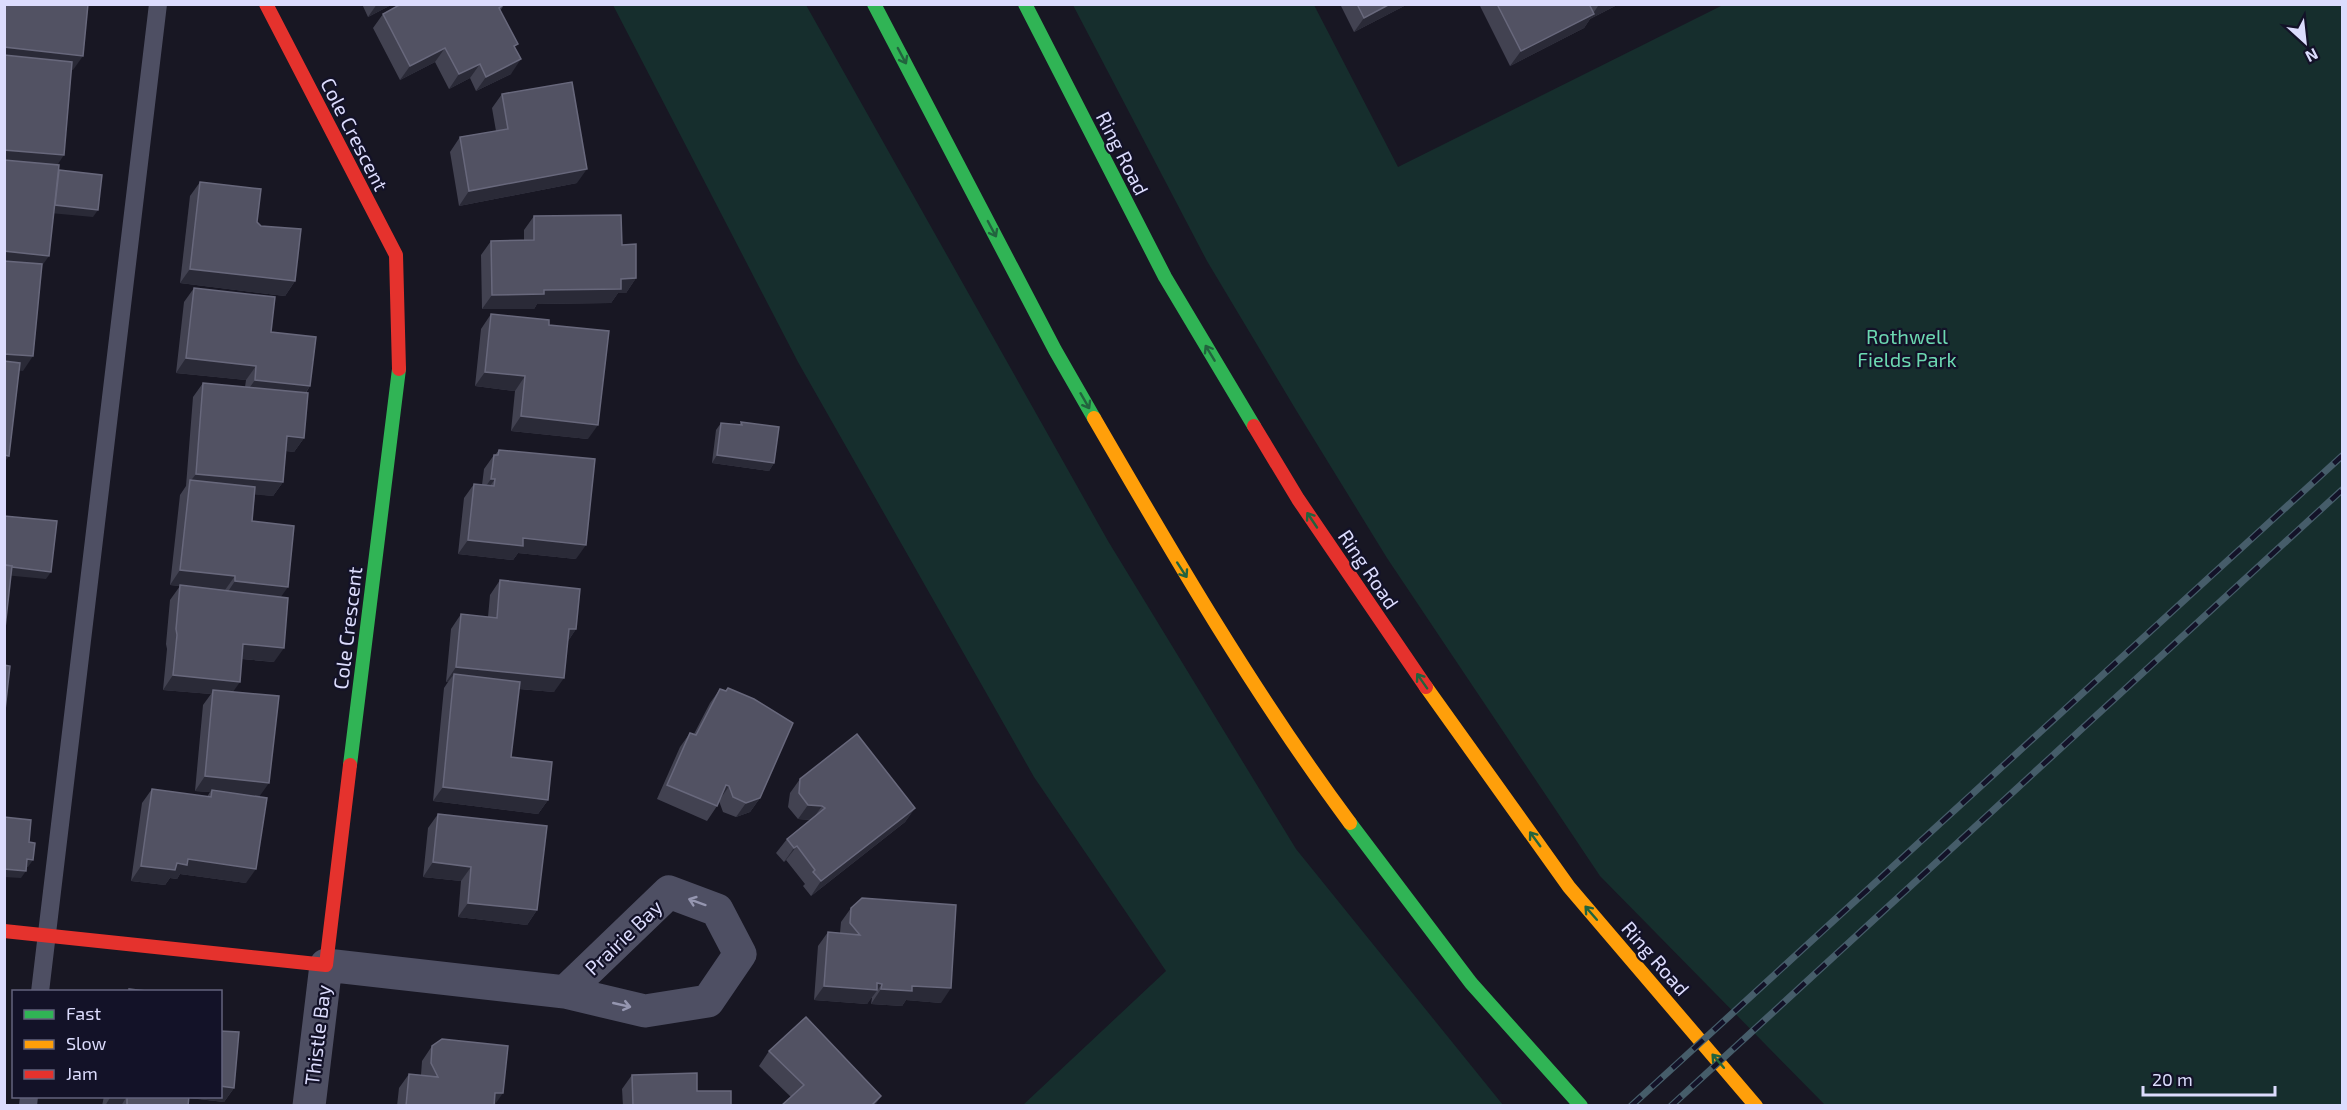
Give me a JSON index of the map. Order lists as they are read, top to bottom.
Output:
{
  "streets": {
    "main road": ["Cole Crescent", "Ring Road"],
    "street": ["Prairie Bay", "Thistle Bay"]
  },
  "crossings": [
    ["Cole Crescent", "Prairie Bay"],
    ["Cole Crescent", "Thistle Bay"],
    ["Prairie Bay", "Thistle Bay"]
  ],
  "one_way": ["Ring Road"],
  "parks": ["Rothwell Fields Park"],
  "legend": ["Fast", "Slow", "Jam"],
  "scale_bar": "20 m",
  "north": "bottom right"
}
